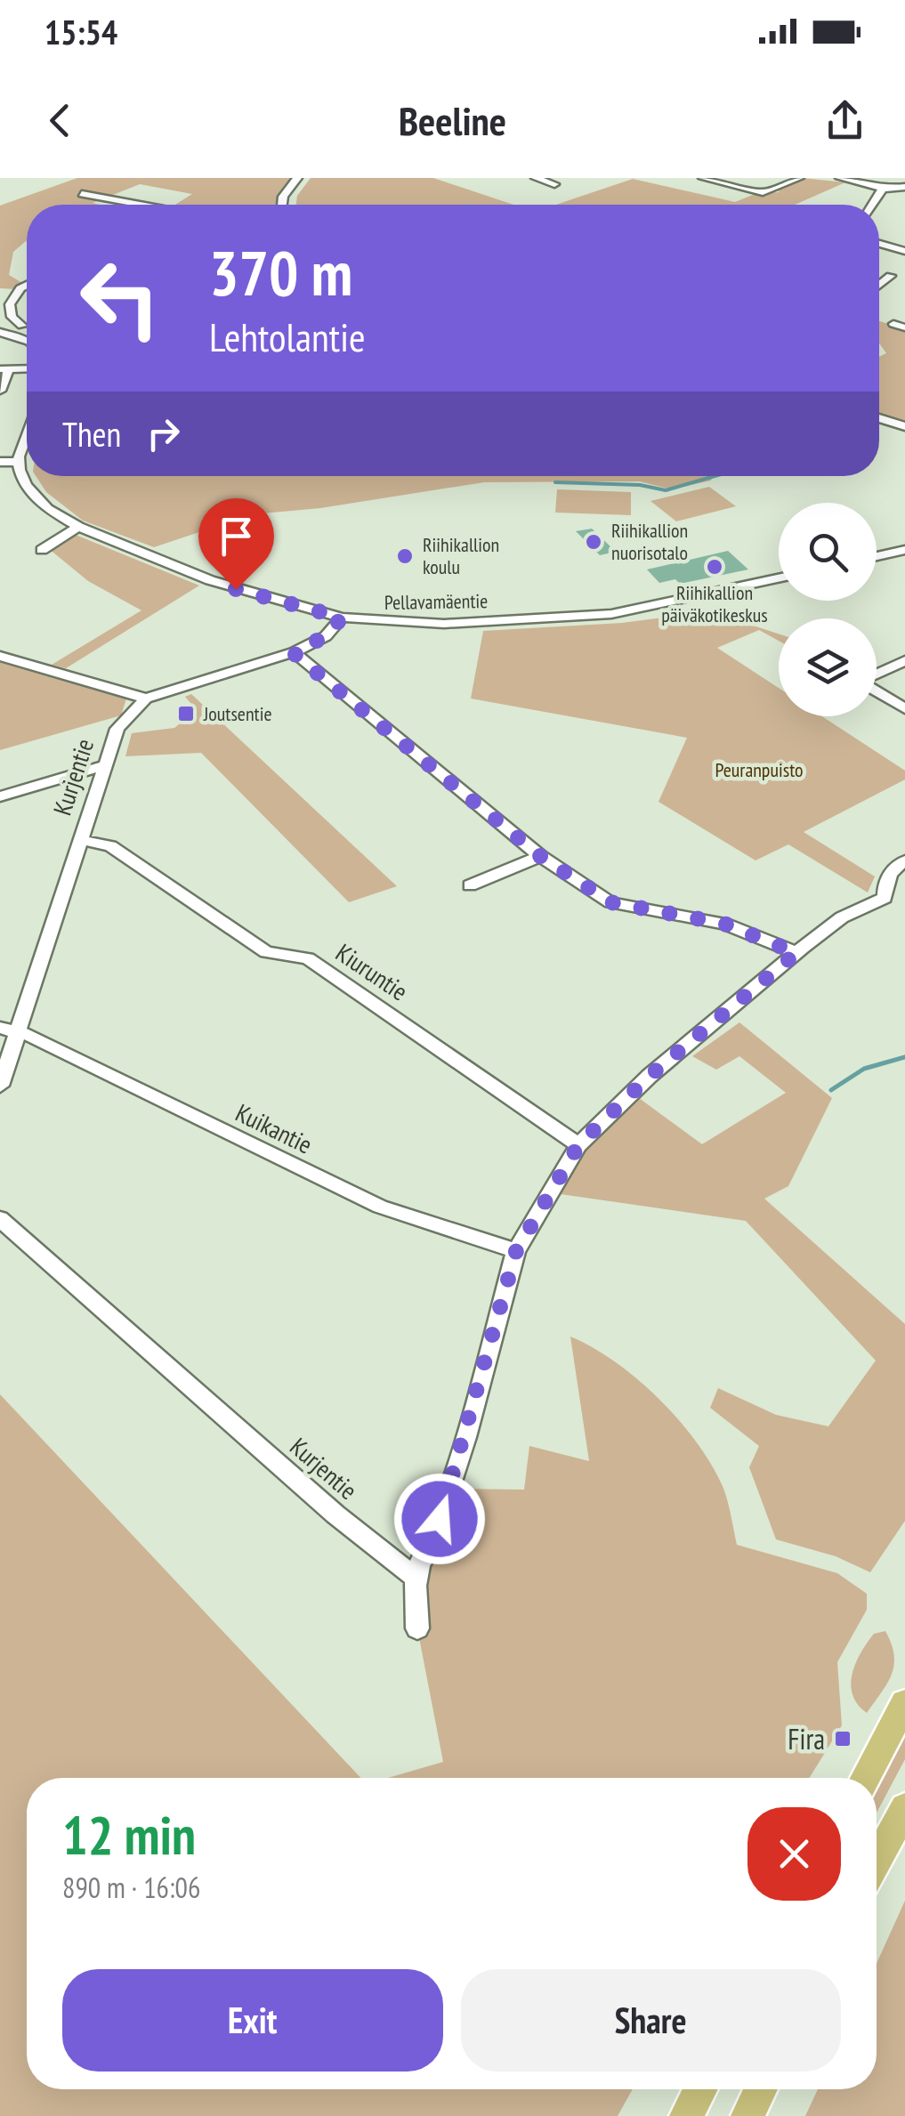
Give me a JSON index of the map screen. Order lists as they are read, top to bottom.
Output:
{
  "streets": {
    "street": [
      "Pellavamäentie",
      "Kurjentie",
      "Kiuruntie",
      "Kuikantie"
    ]
  },
  "crossings": [
    ["Pellavamäentie", "Kurjentie"],
    ["Kurjentie", "Kiuruntie"],
    ["Kurjentie", "Kuikantie"]
  ],
  "parks": ["Peuranpuisto"],
  "places": {
    "other": ["Riihikallion nuorisotalo", "Riihikallion koulu", "Riihikallion päiväkotikeskus"],
    "transit": ["Joutsentie", "Fira"]
  },
  "page": {
    "status": "15:54",
    "header": "Beeline",
    "turn": ["370 m", "Lehtolantie"],
    "then": "Then",
    "heading": ["12 min", "890 m · 16:06"],
    "buttons": ["Exit", "Share"]
  }
}
